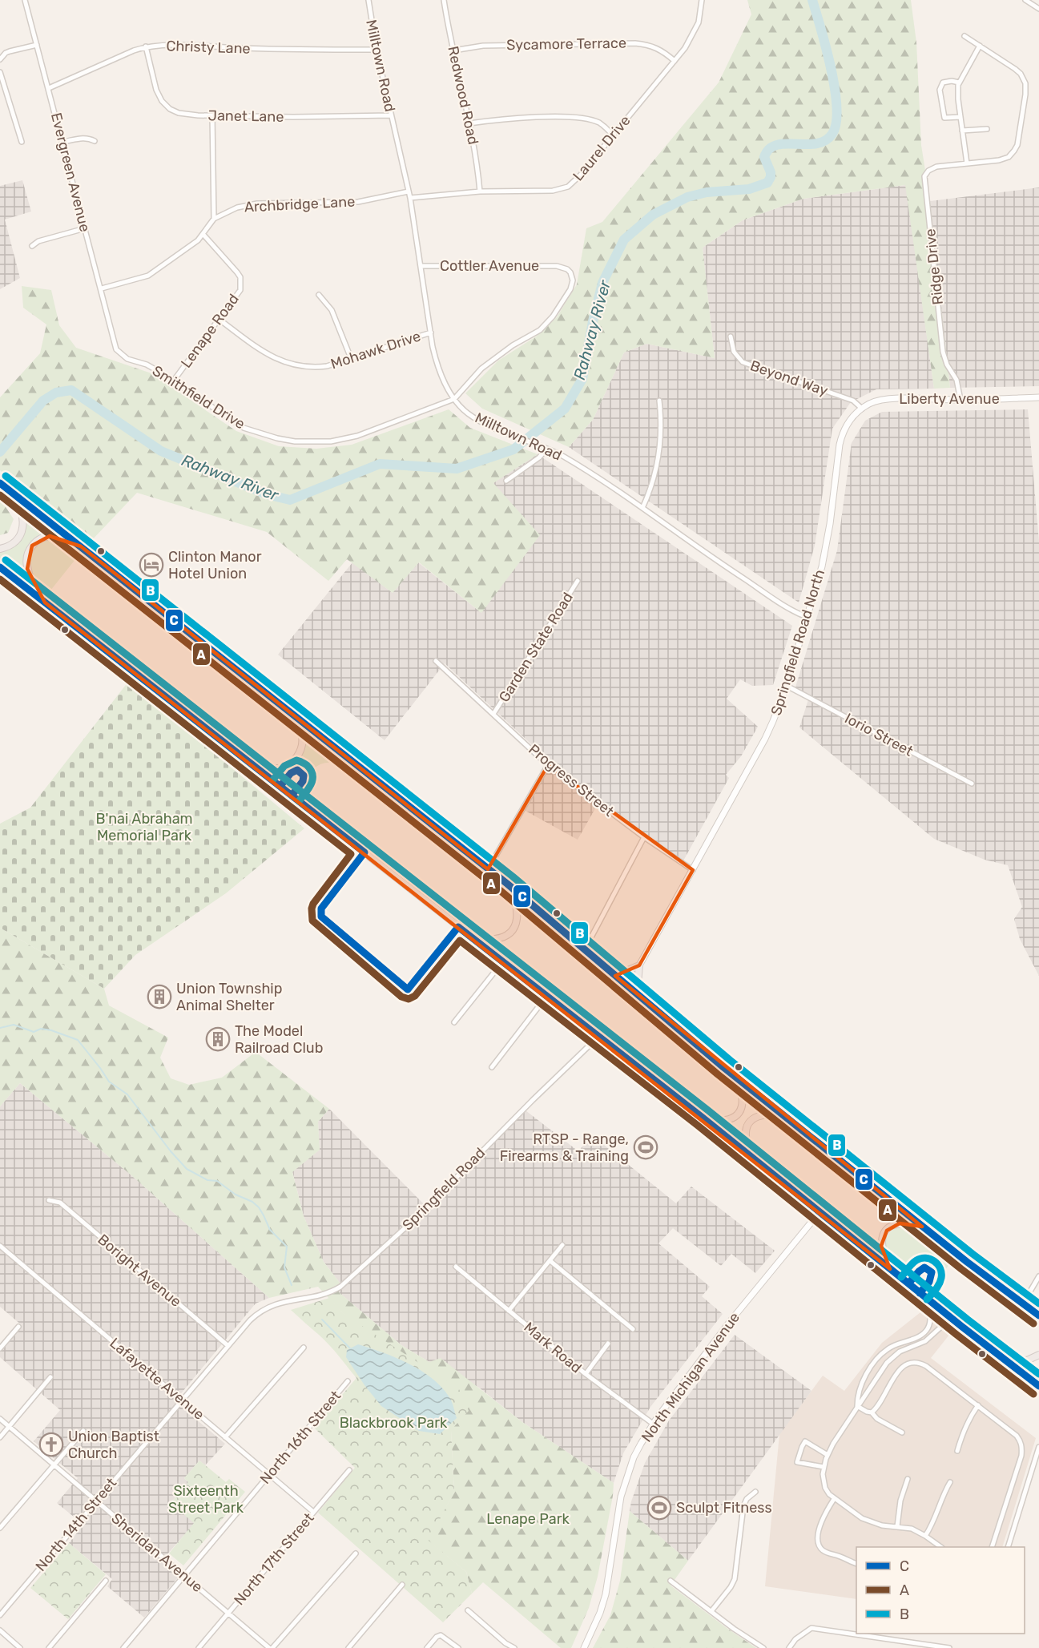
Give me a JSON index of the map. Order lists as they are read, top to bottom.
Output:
{
  "streets": {
    "street": [
      "Sycamore Terrace",
      "Christy Lane",
      "Milltown Road",
      "Redwood Road",
      "Janet Lane",
      "Laurel Drive",
      "Evergreen Avenue",
      "Archbridge Lane",
      "Cottler Avenue",
      "Ridge Drive",
      "Lenape Road",
      "Mohawk Drive",
      "Beyond Way",
      "Smithfield Drive",
      "Liberty Avenue",
      "Springfield Road North",
      "Garden State Road",
      "Iorio Street",
      "Progress Street",
      "Springfield Road",
      "Boright Avenue",
      "Mark Road",
      "North Michigan Avenue",
      "Lafayette Avenue",
      "North 16th Street",
      "North 14th Street",
      "Sheridan Avenue",
      "North 17th Street"
    ]
  },
  "crossings": [
    ["Sycamore Terrace", "Redwood Road"],
    ["Sycamore Terrace", "Laurel Drive"],
    ["Christy Lane", "Milltown Road"],
    ["Christy Lane", "Janet Lane"],
    ["Christy Lane", "Evergreen Avenue"],
    ["Milltown Road", "Janet Lane"],
    ["Milltown Road", "Laurel Drive"],
    ["Milltown Road", "Archbridge Lane"],
    ["Milltown Road", "Cottler Avenue"],
    ["Milltown Road", "Mohawk Drive"],
    ["Milltown Road", "Smithfield Drive"],
    ["Milltown Road", "Springfield Road North"],
    ["Redwood Road", "Laurel Drive"],
    ["Evergreen Avenue", "Smithfield Drive"],
    ["Cottler Avenue", "Smithfield Drive"],
    ["Ridge Drive", "Liberty Avenue"],
    ["Lenape Road", "Mohawk Drive"],
    ["Lenape Road", "Smithfield Drive"],
    ["Beyond Way", "Liberty Avenue"],
    ["Beyond Way", "Springfield Road North"],
    ["Liberty Avenue", "Springfield Road North"],
    ["Springfield Road North", "Iorio Street"],
    ["Springfield Road North", "Progress Street"],
    ["Garden State Road", "Progress Street"],
    ["Springfield Road", "North 14th Street"],
    ["Boright Avenue", "North 14th Street"],
    ["Mark Road", "North Michigan Avenue"],
    ["Lafayette Avenue", "North 16th Street"],
    ["Lafayette Avenue", "North 14th Street"],
    ["Lafayette Avenue", "North 17th Street"],
    ["North 16th Street", "Sheridan Avenue"],
    ["North 14th Street", "Sheridan Avenue"],
    ["Sheridan Avenue", "North 17th Street"]
  ],
  "water": ["Rahway River"],
  "parks": [
    "B'nai Abraham Memorial Park",
    "Blackbrook Park",
    "Sixteenth Street Park",
    "Lenape Park"
  ],
  "places": {
    "hotel": ["Clinton Manor Hotel Union"],
    "building": ["Union Township Animal Shelter", "The Model Railroad Club"],
    "sports": ["RTSP - Range, Firearms & Training", "Sculpt Fitness"],
    "church": ["Union Baptist Church"]
  },
  "lines": ["transit line B", "transit line C", "transit line A"],
  "legend": ["C", "A", "B"]
}
